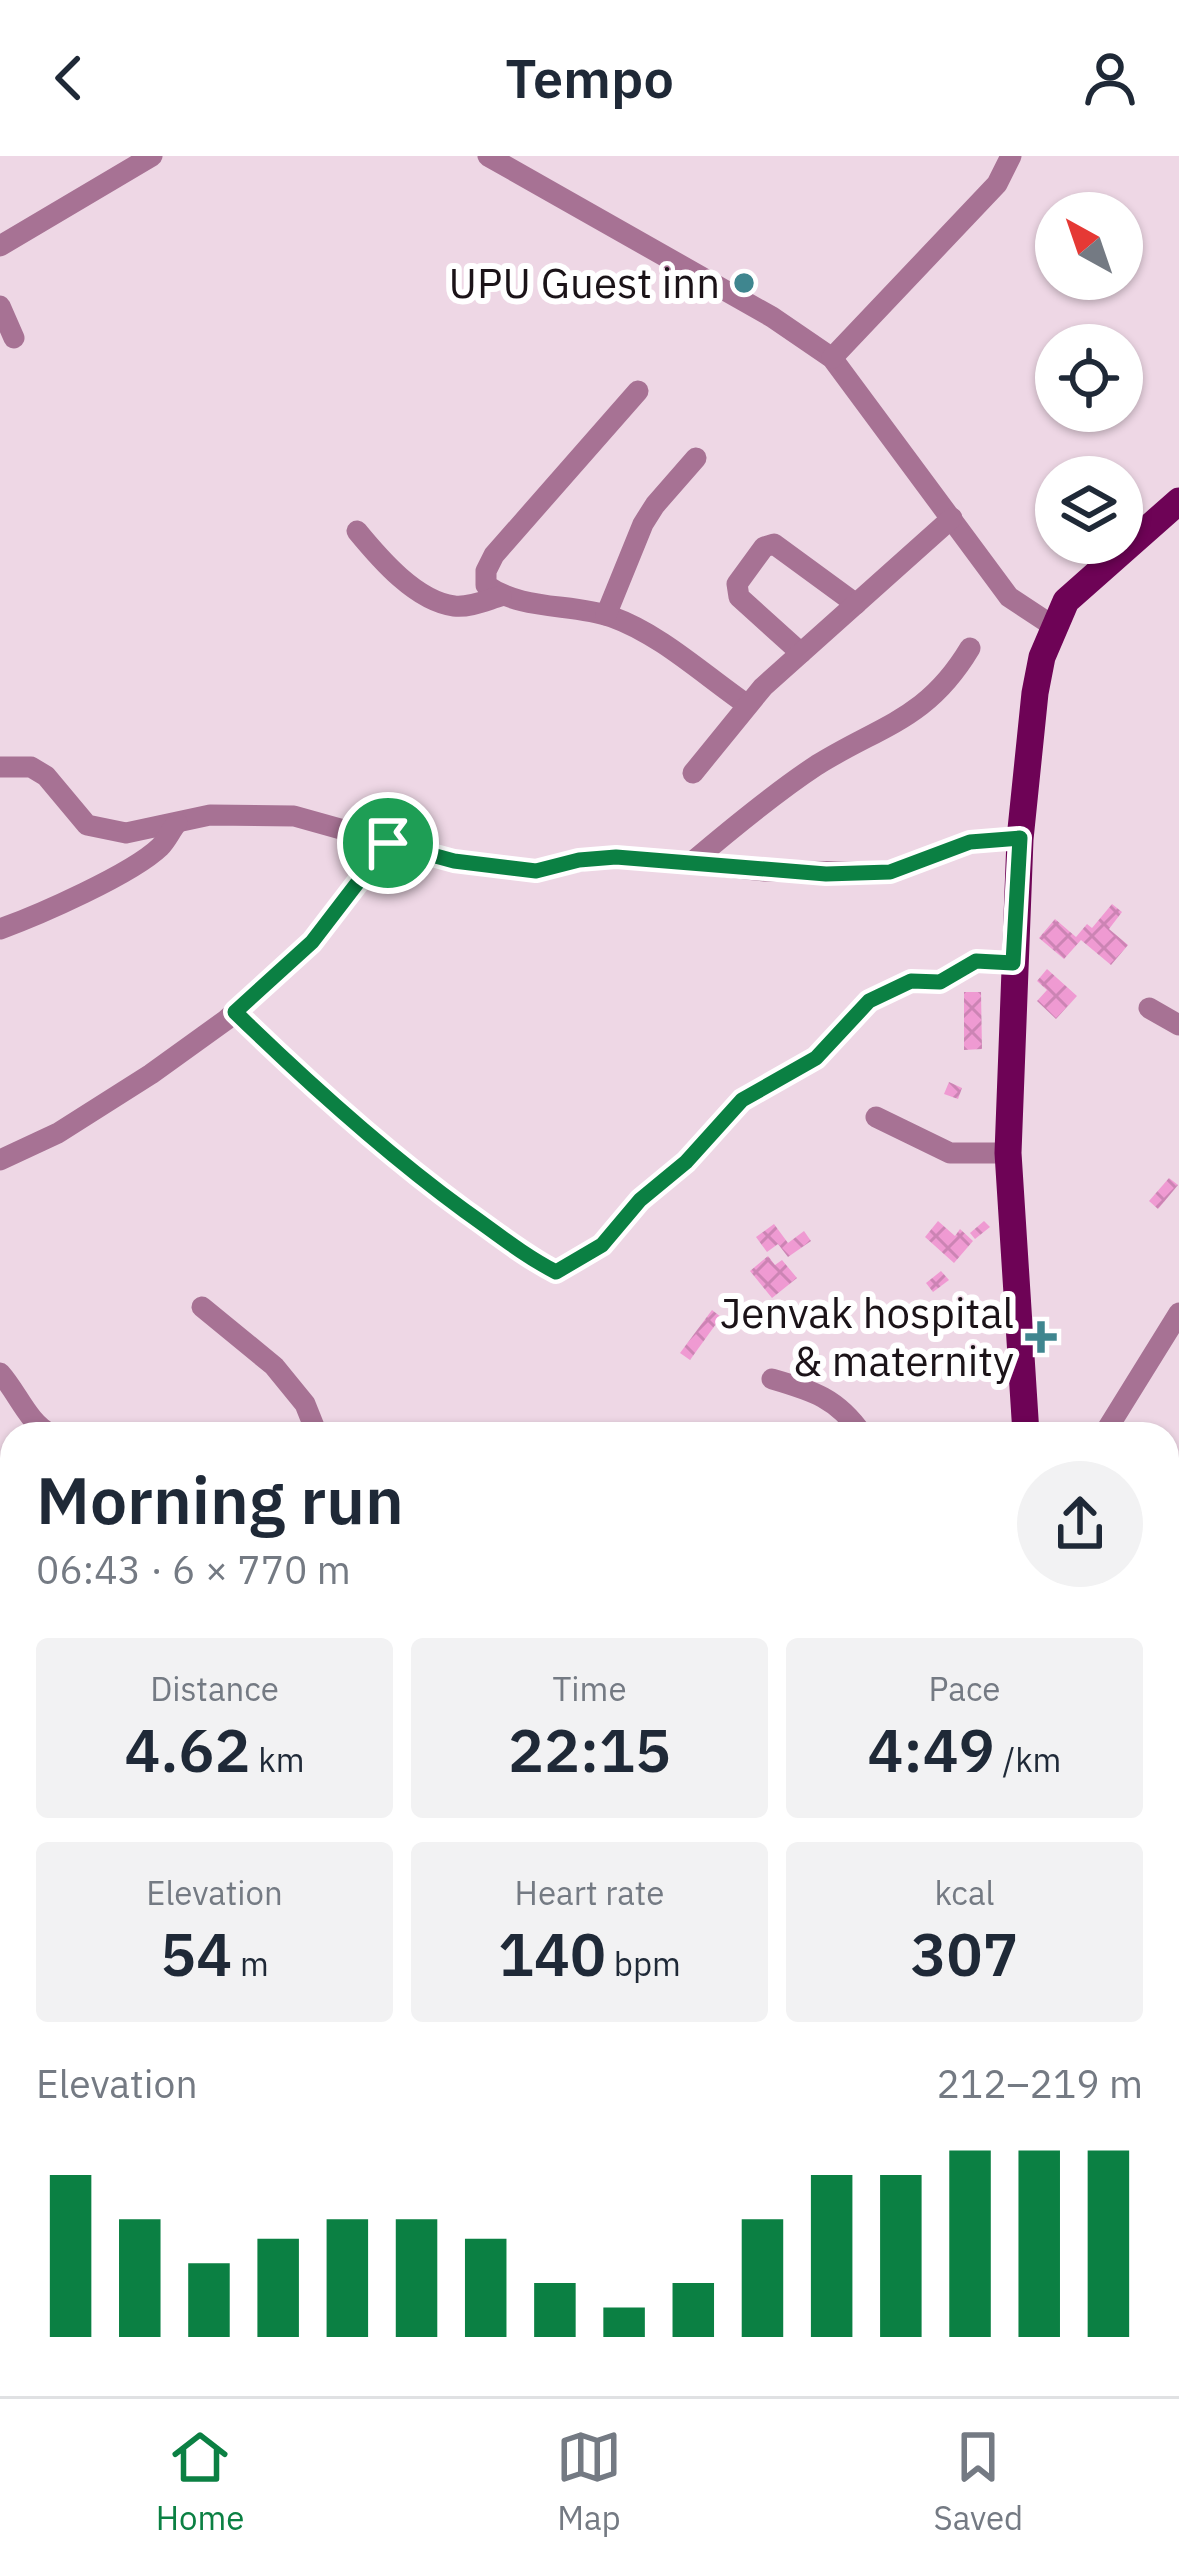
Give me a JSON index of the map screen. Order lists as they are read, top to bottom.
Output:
{
  "places": {
    "other": ["UPU Guest inn"],
    "health": ["Jenvak hospital & maternity"]
  },
  "north": "top left",
  "page": {
    "header": "Tempo",
    "heading": ["Morning run", "06:43 · 6 × 770 m"],
    "stats": [
      ["Distance", "4.62 km"],
      ["Time", "22:15"],
      ["Pace", "4:49 /km"],
      ["Elevation", "54 m"],
      ["Heart rate", "140 bpm"],
      ["kcal", "307"]
    ],
    "chart": ["Elevation", "212–219 m"],
    "tabs": ["Home", "Map", "Saved"]
  }
}
